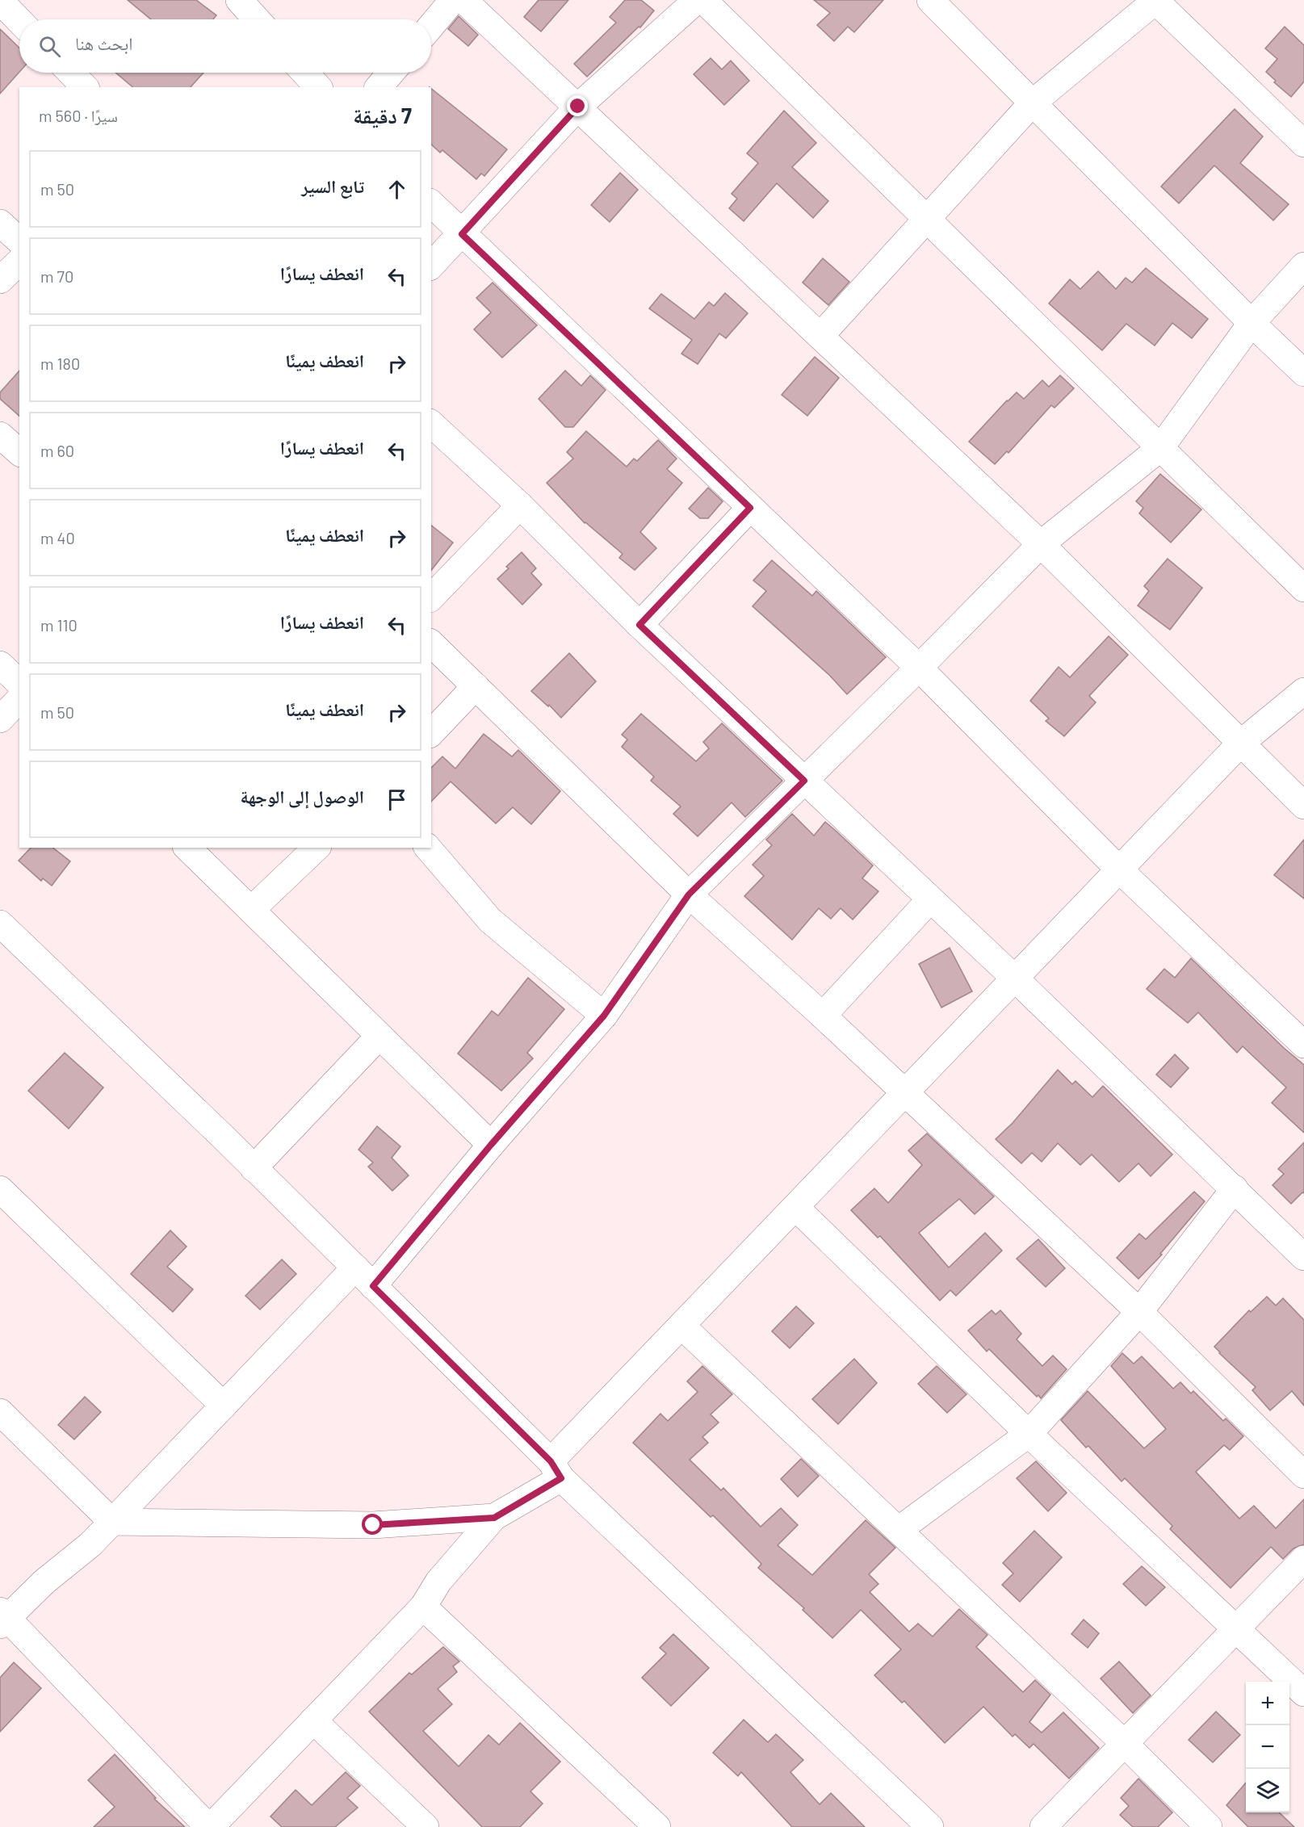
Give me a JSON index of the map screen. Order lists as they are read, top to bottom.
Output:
{
  "page": {
    "search": "ابحث هنا",
    "heading": ["7 دقيقة", "سيرًا · 560 m"],
    "list": [
      ["تابع السير", "50 m"],
      ["انعطف يسارًا", "70 m"],
      ["انعطف يمينًا", "180 m"],
      ["انعطف يسارًا", "60 m"],
      ["انعطف يمينًا", "40 m"],
      ["انعطف يسارًا", "110 m"],
      ["انعطف يمينًا", "50 m"],
      "الوصول إلى الوجهة"
    ],
    "map_buttons": ["+", "−"]
  }
}
